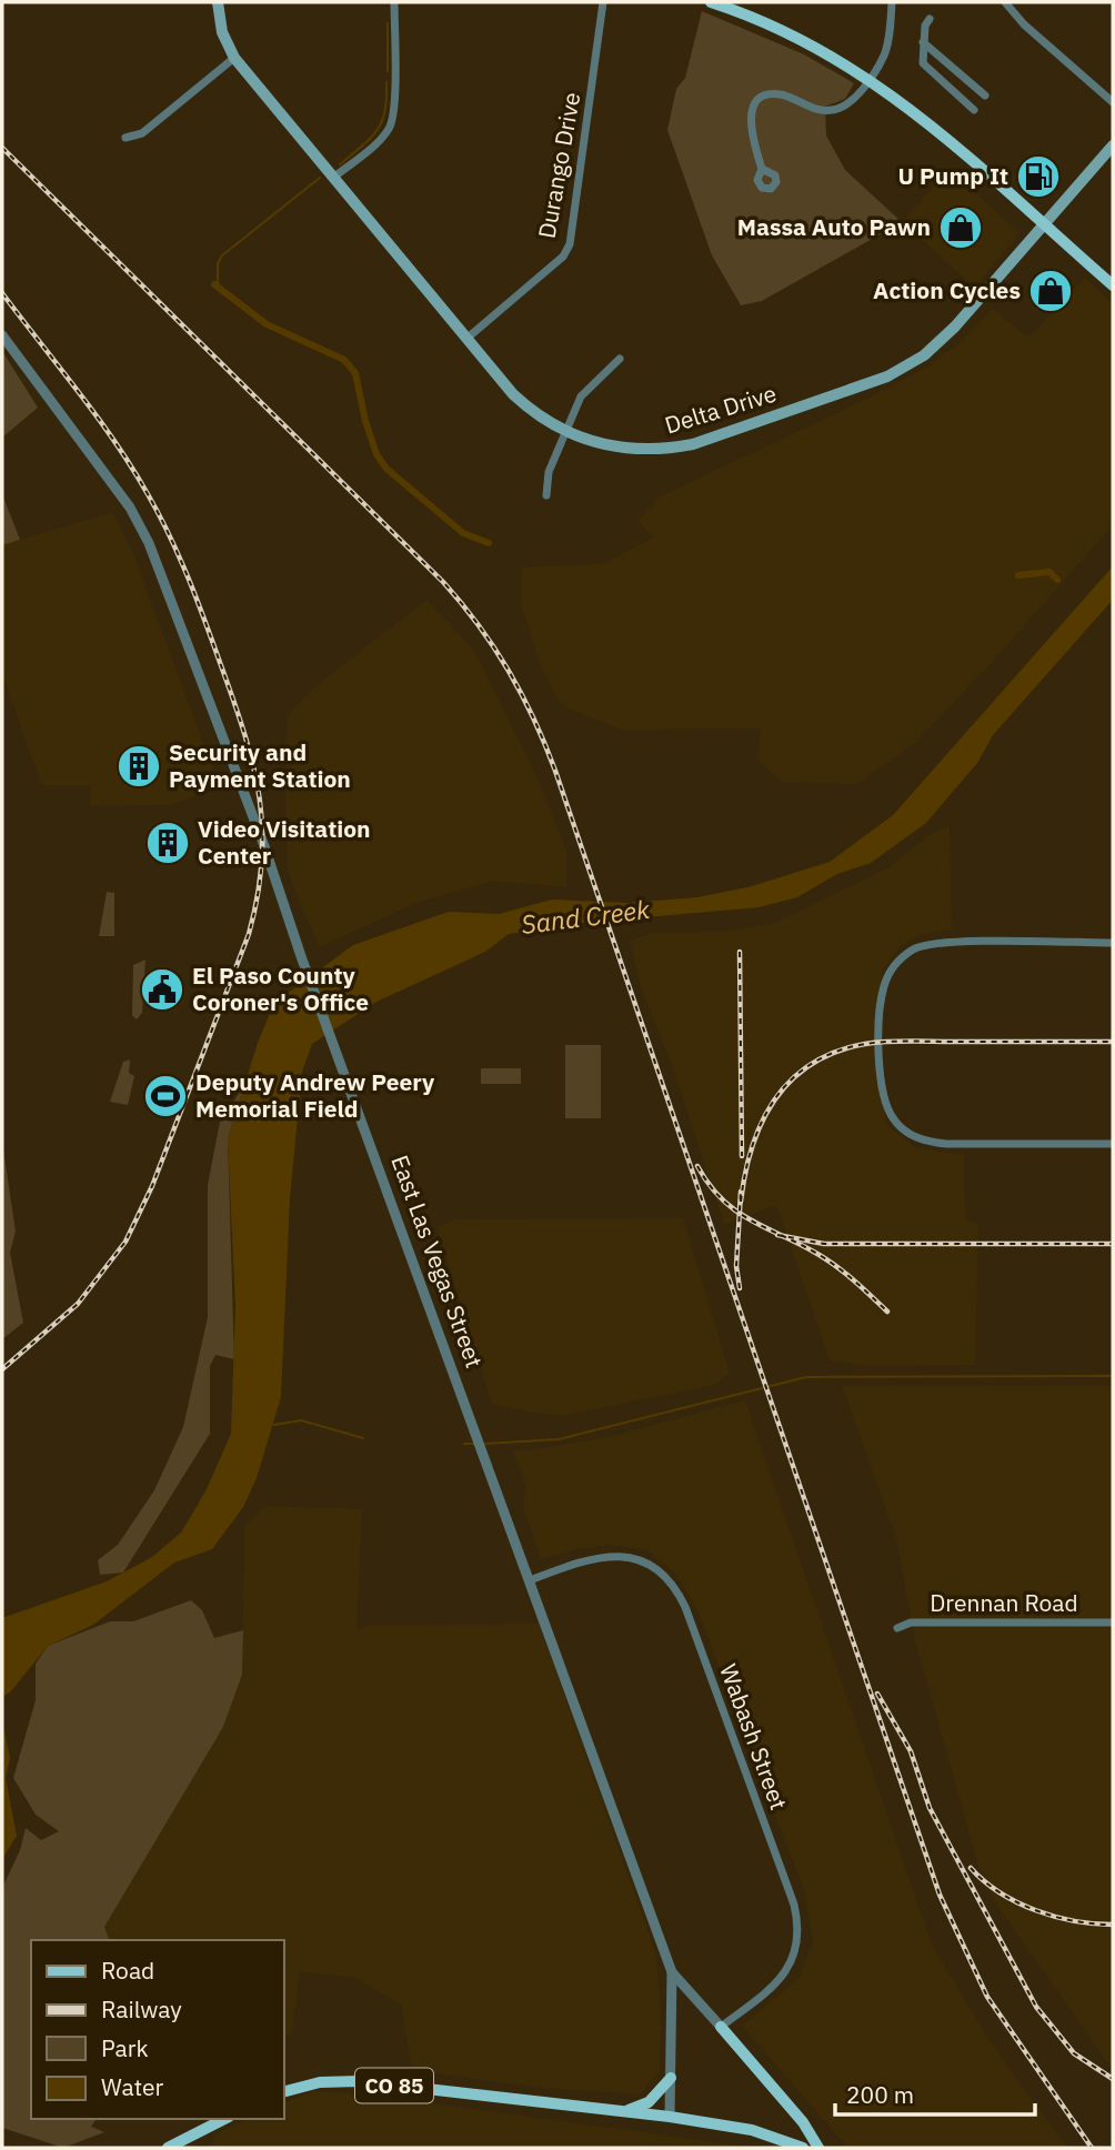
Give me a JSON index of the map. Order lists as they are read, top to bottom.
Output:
{
  "streets": {
    "main road": ["Delta Drive", "CO 85"],
    "street": [
      "Durango Drive",
      "East Las Vegas Street",
      "Drennan Road",
      "Wabash Street"
    ]
  },
  "crossings": [
    ["Durango Drive", "Delta Drive"],
    ["East Las Vegas Street", "Wabash Street"],
    ["East Las Vegas Street", "CO 85"]
  ],
  "water": ["Sand Creek"],
  "places": {
    "fuel station": ["U Pump It"],
    "shop": ["Massa Auto Pawn", "Action Cycles"],
    "building": ["Security and Payment Station", "Video Visitation Center"],
    "public building": ["El Paso County Coroner's Office"],
    "sports": ["Deputy Andrew Peery Memorial Field"]
  },
  "legend": [
    "Road",
    "Railway",
    "Park",
    "Water"
  ],
  "scale_bar": "200 m"
}
